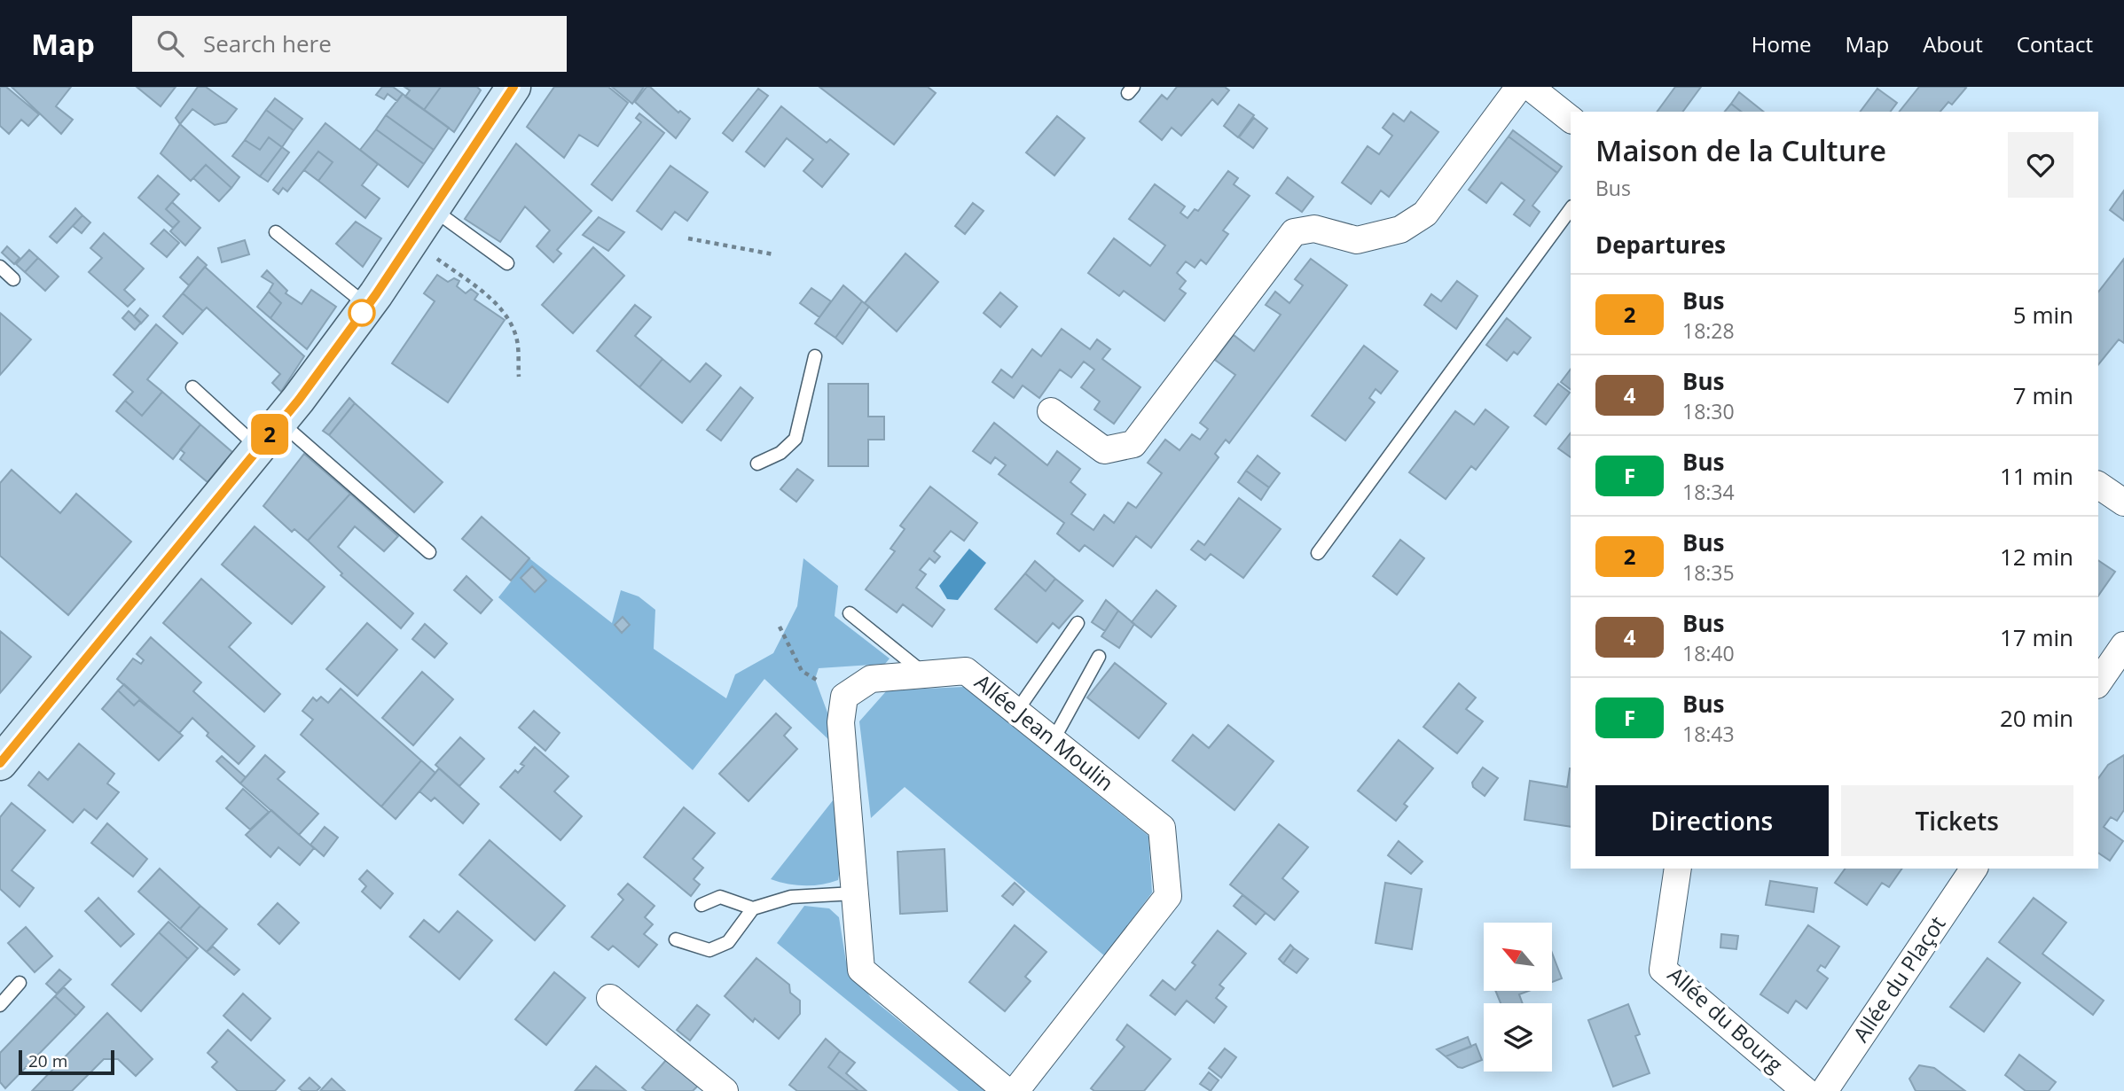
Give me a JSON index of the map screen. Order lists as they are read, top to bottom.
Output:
{
  "streets": {
    "street": ["Allée Jean Moulin", "Allée du Plaçot", "Allée du Bourg"]
  },
  "lines": ["bus line 2"],
  "scale_bar": "20 m",
  "north": "top left",
  "page": {
    "header": "Map",
    "search": "Search here",
    "nav": [
      "Home",
      "Map",
      "About",
      "Contact"
    ],
    "on_map": "2",
    "heading": [
      ["Maison de la Culture", "Bus"],
      "Departures"
    ],
    "list": [
      {
        "mark": "2",
        "name": "Bus",
        "note": "18:28",
        "value": "5 min"
      },
      {
        "mark": "4",
        "name": "Bus",
        "note": "18:30",
        "value": "7 min"
      },
      {
        "mark": "F",
        "name": "Bus",
        "note": "18:34",
        "value": "11 min"
      },
      {
        "mark": "2",
        "name": "Bus",
        "note": "18:35",
        "value": "12 min"
      },
      {
        "mark": "4",
        "name": "Bus",
        "note": "18:40",
        "value": "17 min"
      },
      {
        "mark": "F",
        "name": "Bus",
        "note": "18:43",
        "value": "20 min"
      }
    ],
    "buttons": ["Directions", "Tickets"],
    "scale": "20 m"
  }
}
